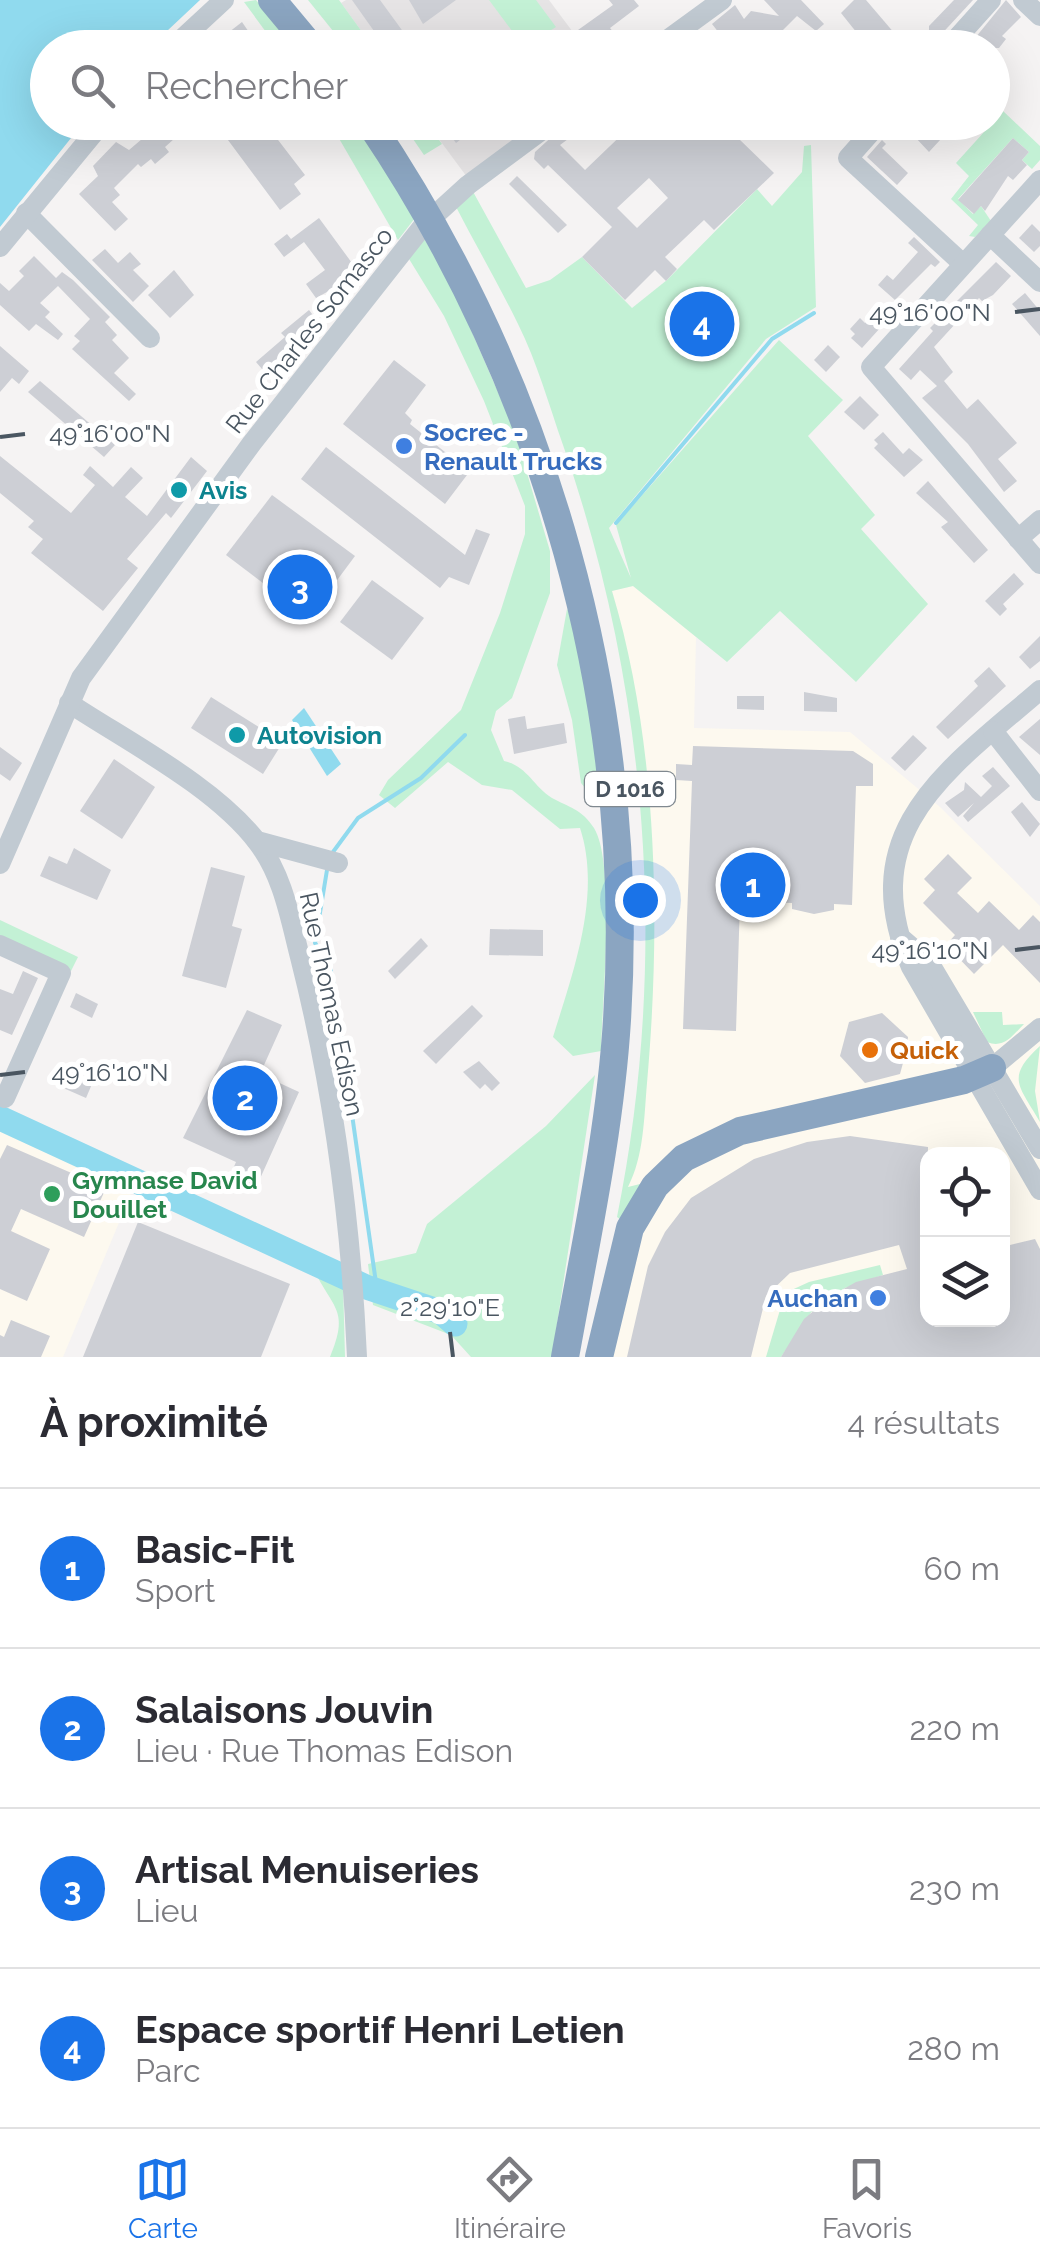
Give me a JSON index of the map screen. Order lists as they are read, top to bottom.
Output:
{
  "streets": {
    "highway": ["D 1016"],
    "street": ["Rue Charles Somasco", "Rue Thomas Edison"]
  },
  "crossings": [
    ["Rue Charles Somasco", "Rue Thomas Edison"]
  ],
  "places": [
    "Socrec - Renault Trucks",
    "Avis",
    "Autovision",
    "Quick",
    "Gymnase David Douillet",
    "Auchan"
  ],
  "page": {
    "search": "Rechercher",
    "pins": [
      "4",
      "3",
      "1",
      "2"
    ],
    "heading": ["À proximité", "4 résultats"],
    "list": [
      {
        "mark": "1",
        "name": "Basic-Fit",
        "note": "Sport",
        "value": "60 m"
      },
      {
        "mark": "2",
        "name": "Salaisons Jouvin",
        "note": "Lieu · Rue Thomas Edison",
        "value": "220 m"
      },
      {
        "mark": "3",
        "name": "Artisal Menuiseries",
        "note": "Lieu",
        "value": "230 m"
      },
      {
        "mark": "4",
        "name": "Espace sportif Henri Letien",
        "note": "Parc",
        "value": "280 m"
      }
    ],
    "nav": ["Carte", "Itinéraire", "Favoris"]
  },
  "coordinates": ["49°16'00\"N", "49°16'10\"N", "2°29'10\"E"]
}
